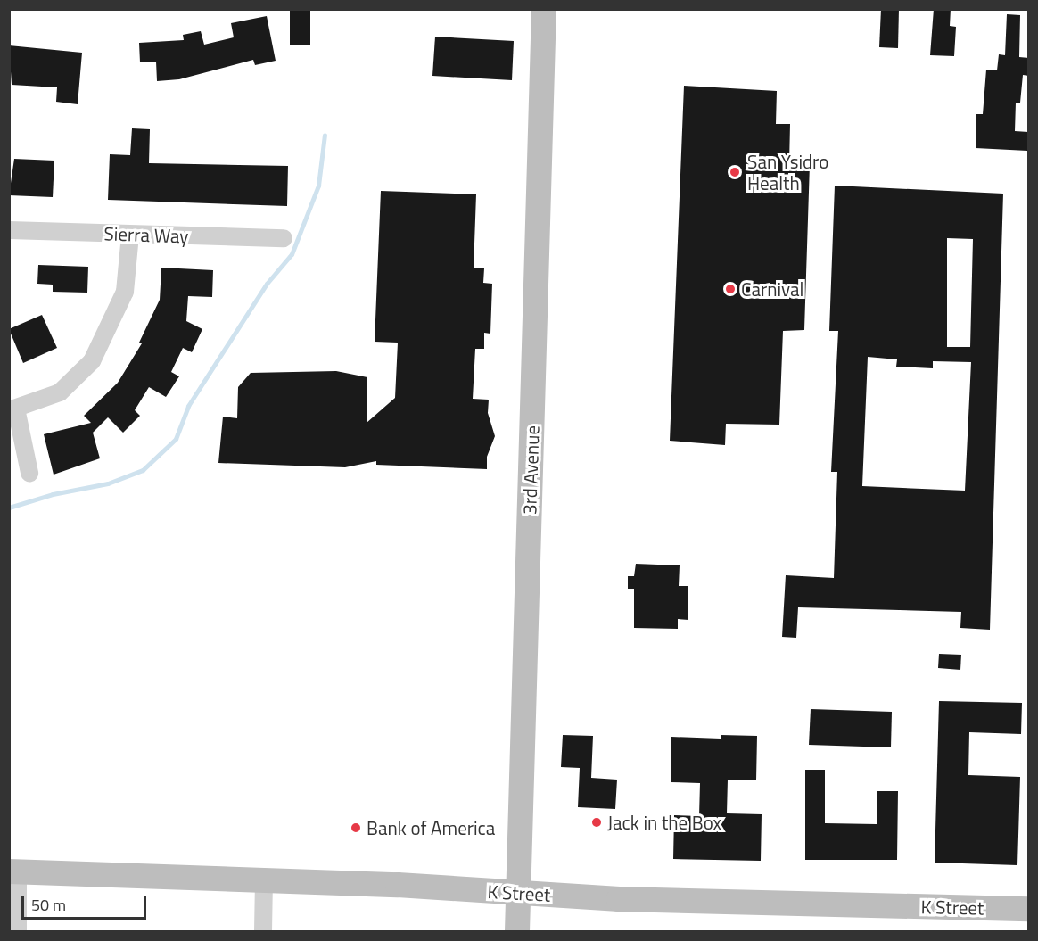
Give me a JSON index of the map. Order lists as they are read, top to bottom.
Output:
{
  "streets": {
    "street": ["Sierra Way", "3rd Avenue", "K Street"]
  },
  "crossings": [
    ["3rd Avenue", "K Street"]
  ],
  "places": [
    "San Ysidro Health",
    "Carnival",
    "Jack in the Box",
    "Bank of America"
  ],
  "scale_bar": "50 m"
}
